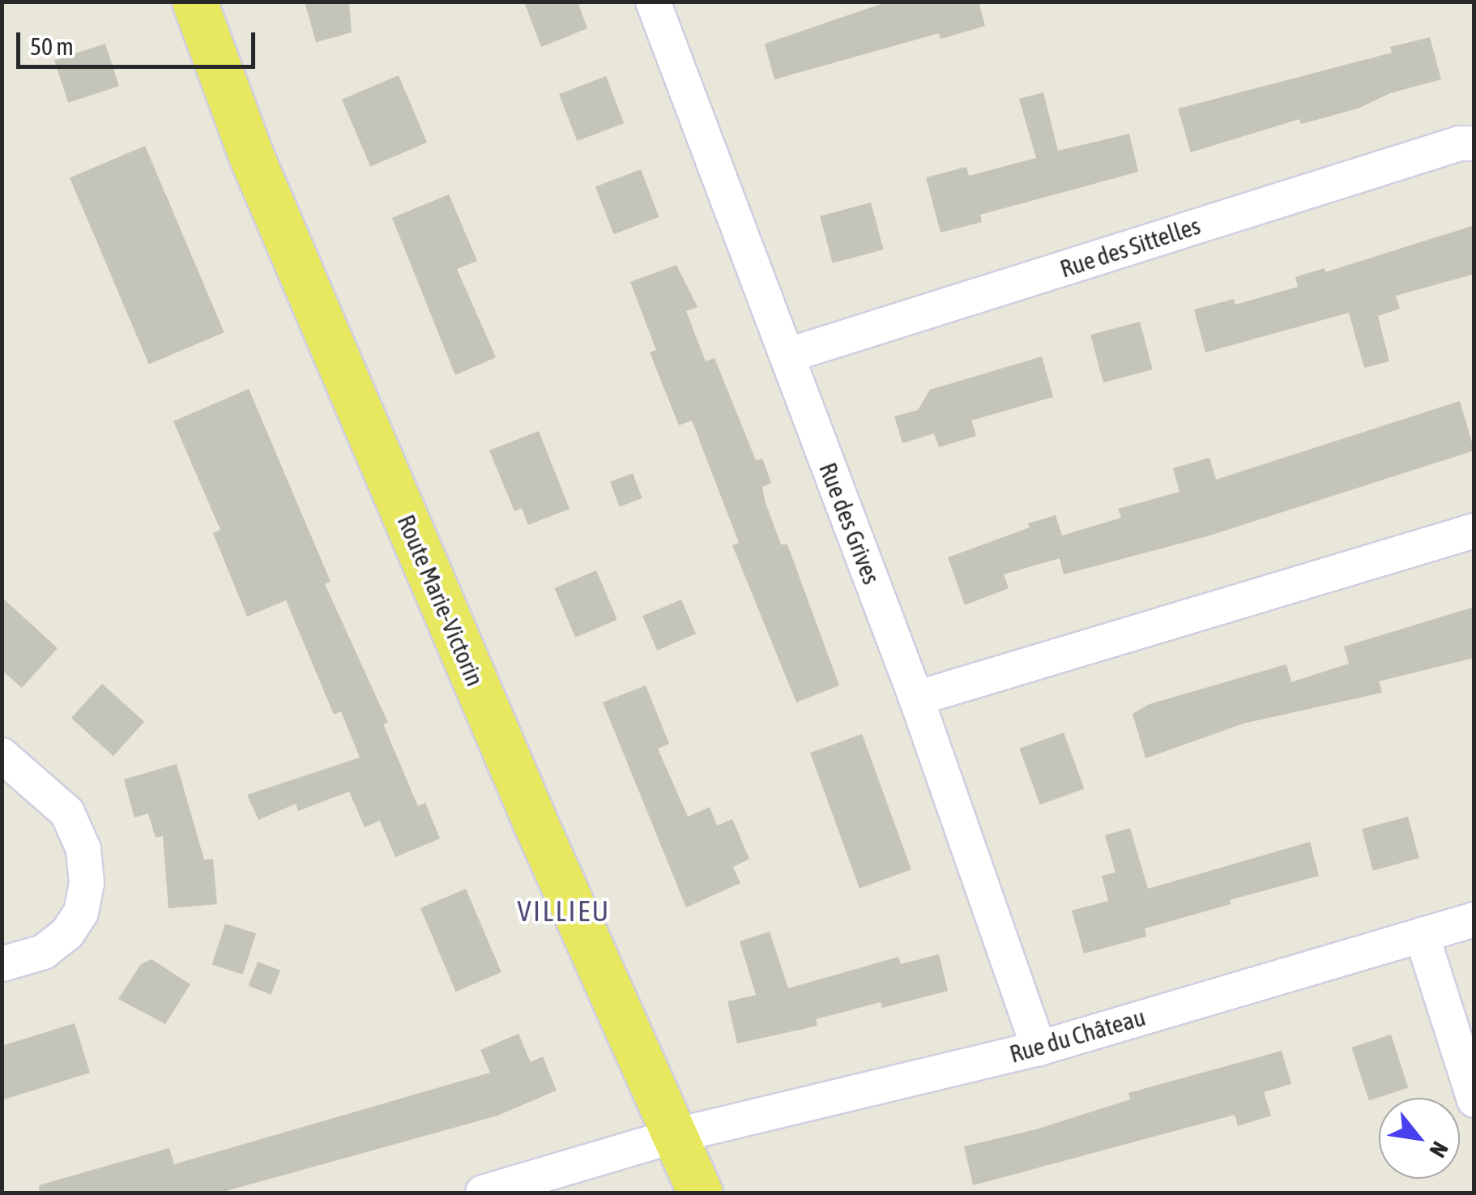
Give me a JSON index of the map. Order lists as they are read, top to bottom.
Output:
{
  "streets": {
    "main road": ["Route Marie-Victorin"],
    "street": ["Rue des Sittelles", "Rue des Grives", "Rue du Château"]
  },
  "crossings": [
    ["Rue des Sittelles", "Rue des Grives"],
    ["Rue des Grives", "Rue du Château"],
    ["Route Marie-Victorin", "Rue du Château"]
  ],
  "districts": ["VILLIEU"],
  "scale_bar": "50 m",
  "north": "bottom right"
}
